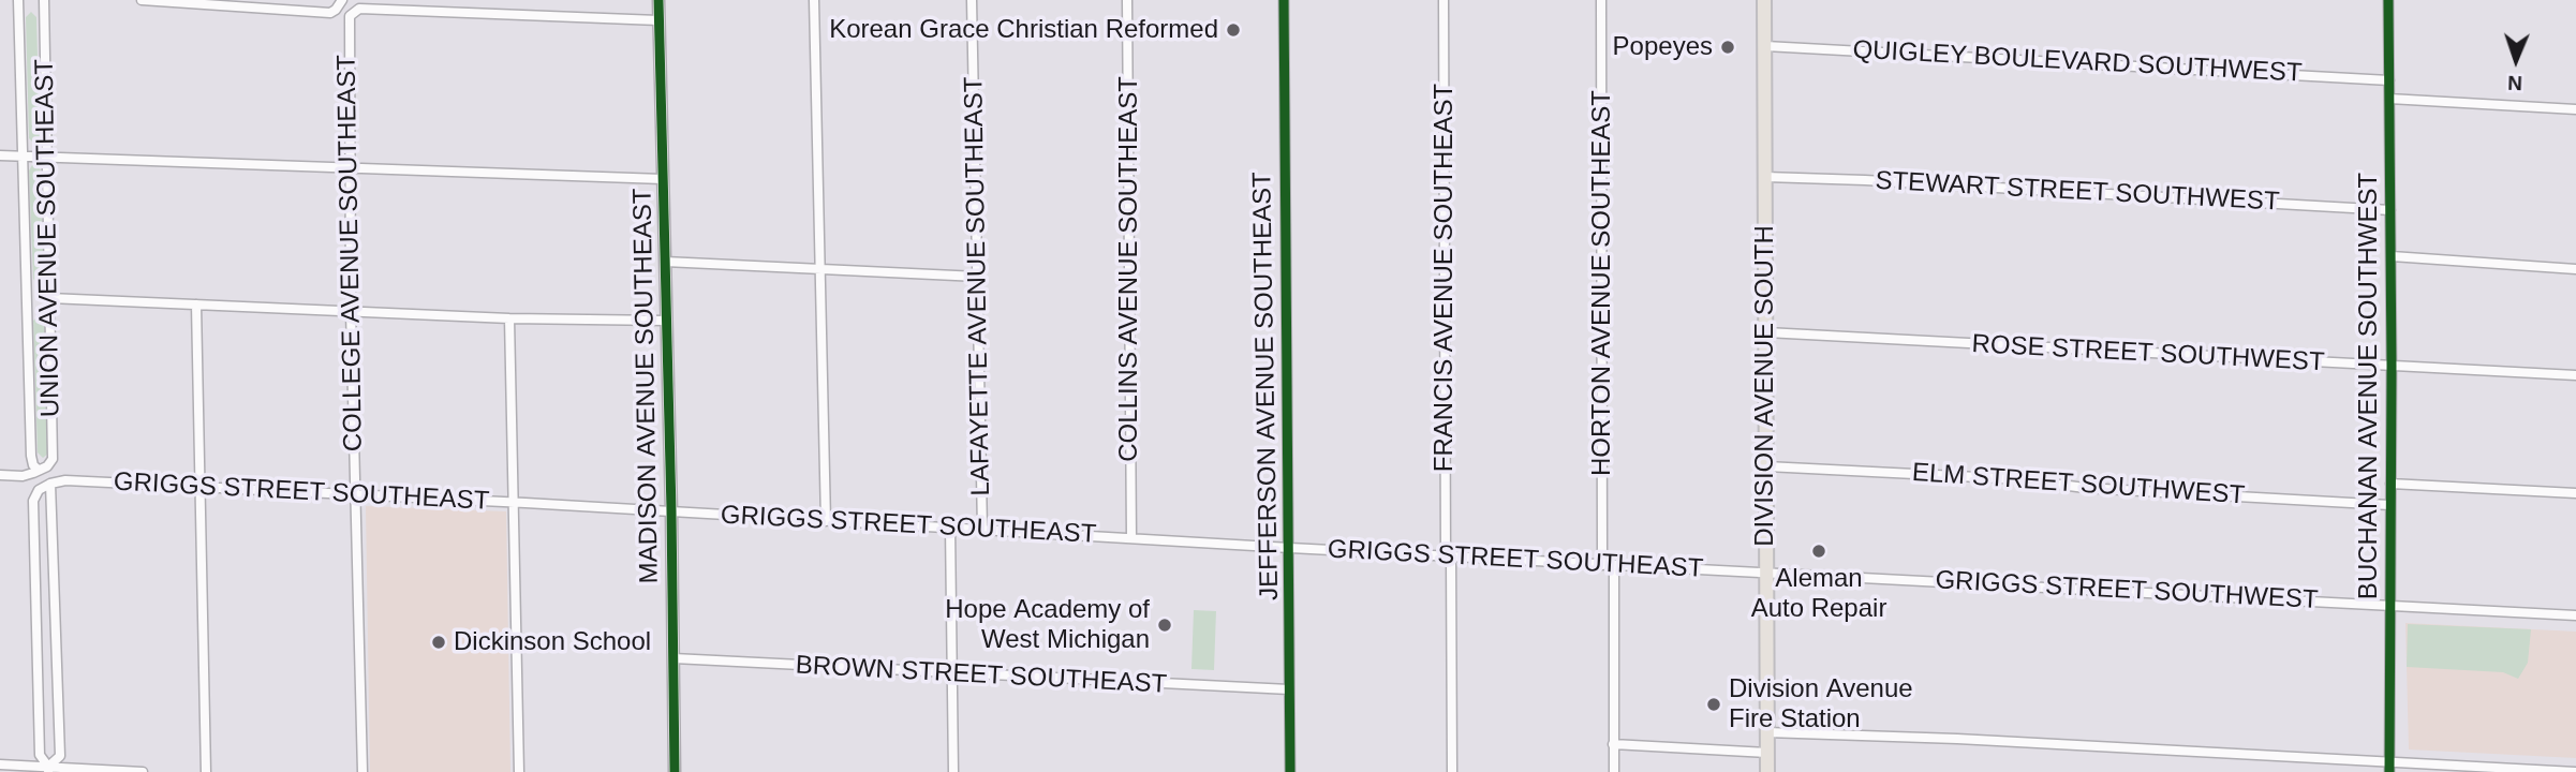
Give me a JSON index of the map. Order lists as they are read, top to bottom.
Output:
{
  "streets": {
    "main road": ["DIVISION AVENUE SOUTH"],
    "street": [
      "QUIGLEY BOULEVARD SOUTHWEST",
      "STEWART STREET SOUTHWEST",
      "UNION AVENUE SOUTHEAST",
      "COLLEGE AVENUE SOUTHEAST",
      "COLLINS AVENUE SOUTHEAST",
      "FRANCIS AVENUE SOUTHEAST",
      "HORTON AVENUE SOUTHEAST",
      "LAFAYETTE AVENUE SOUTHEAST",
      "ROSE STREET SOUTHWEST",
      "MADISON AVENUE SOUTHEAST",
      "JEFFERSON AVENUE SOUTHEAST",
      "BUCHANAN AVENUE SOUTHWEST",
      "ELM STREET SOUTHWEST",
      "GRIGGS STREET SOUTHEAST",
      "GRIGGS STREET SOUTHWEST",
      "BROWN STREET SOUTHEAST"
    ]
  },
  "crossings": [
    ["QUIGLEY BOULEVARD SOUTHWEST", "DIVISION AVENUE SOUTH"],
    ["QUIGLEY BOULEVARD SOUTHWEST", "BUCHANAN AVENUE SOUTHWEST"],
    ["STEWART STREET SOUTHWEST", "DIVISION AVENUE SOUTH"],
    ["STEWART STREET SOUTHWEST", "BUCHANAN AVENUE SOUTHWEST"],
    ["COLLEGE AVENUE SOUTHEAST", "MADISON AVENUE SOUTHEAST"],
    ["COLLEGE AVENUE SOUTHEAST", "GRIGGS STREET SOUTHEAST"],
    ["COLLINS AVENUE SOUTHEAST", "GRIGGS STREET SOUTHEAST"],
    ["FRANCIS AVENUE SOUTHEAST", "GRIGGS STREET SOUTHEAST"],
    ["HORTON AVENUE SOUTHEAST", "GRIGGS STREET SOUTHEAST"],
    ["LAFAYETTE AVENUE SOUTHEAST", "GRIGGS STREET SOUTHEAST"],
    ["LAFAYETTE AVENUE SOUTHEAST", "BROWN STREET SOUTHEAST"],
    ["ROSE STREET SOUTHWEST", "DIVISION AVENUE SOUTH"],
    ["ROSE STREET SOUTHWEST", "BUCHANAN AVENUE SOUTHWEST"],
    ["MADISON AVENUE SOUTHEAST", "GRIGGS STREET SOUTHEAST"],
    ["MADISON AVENUE SOUTHEAST", "BROWN STREET SOUTHEAST"],
    ["JEFFERSON AVENUE SOUTHEAST", "GRIGGS STREET SOUTHEAST"],
    ["JEFFERSON AVENUE SOUTHEAST", "BROWN STREET SOUTHEAST"],
    ["DIVISION AVENUE SOUTH", "ELM STREET SOUTHWEST"],
    ["DIVISION AVENUE SOUTH", "GRIGGS STREET SOUTHEAST"],
    ["DIVISION AVENUE SOUTH", "GRIGGS STREET SOUTHWEST"],
    ["BUCHANAN AVENUE SOUTHWEST", "ELM STREET SOUTHWEST"],
    ["BUCHANAN AVENUE SOUTHWEST", "GRIGGS STREET SOUTHWEST"],
    ["GRIGGS STREET SOUTHEAST", "GRIGGS STREET SOUTHWEST"]
  ],
  "places": [
    "Korean Grace Christian Reformed",
    "Popeyes",
    "Aleman Auto Repair",
    "Hope Academy of West Michigan",
    "Dickinson School",
    "Division Avenue Fire Station"
  ],
  "north": "bottom"
}
